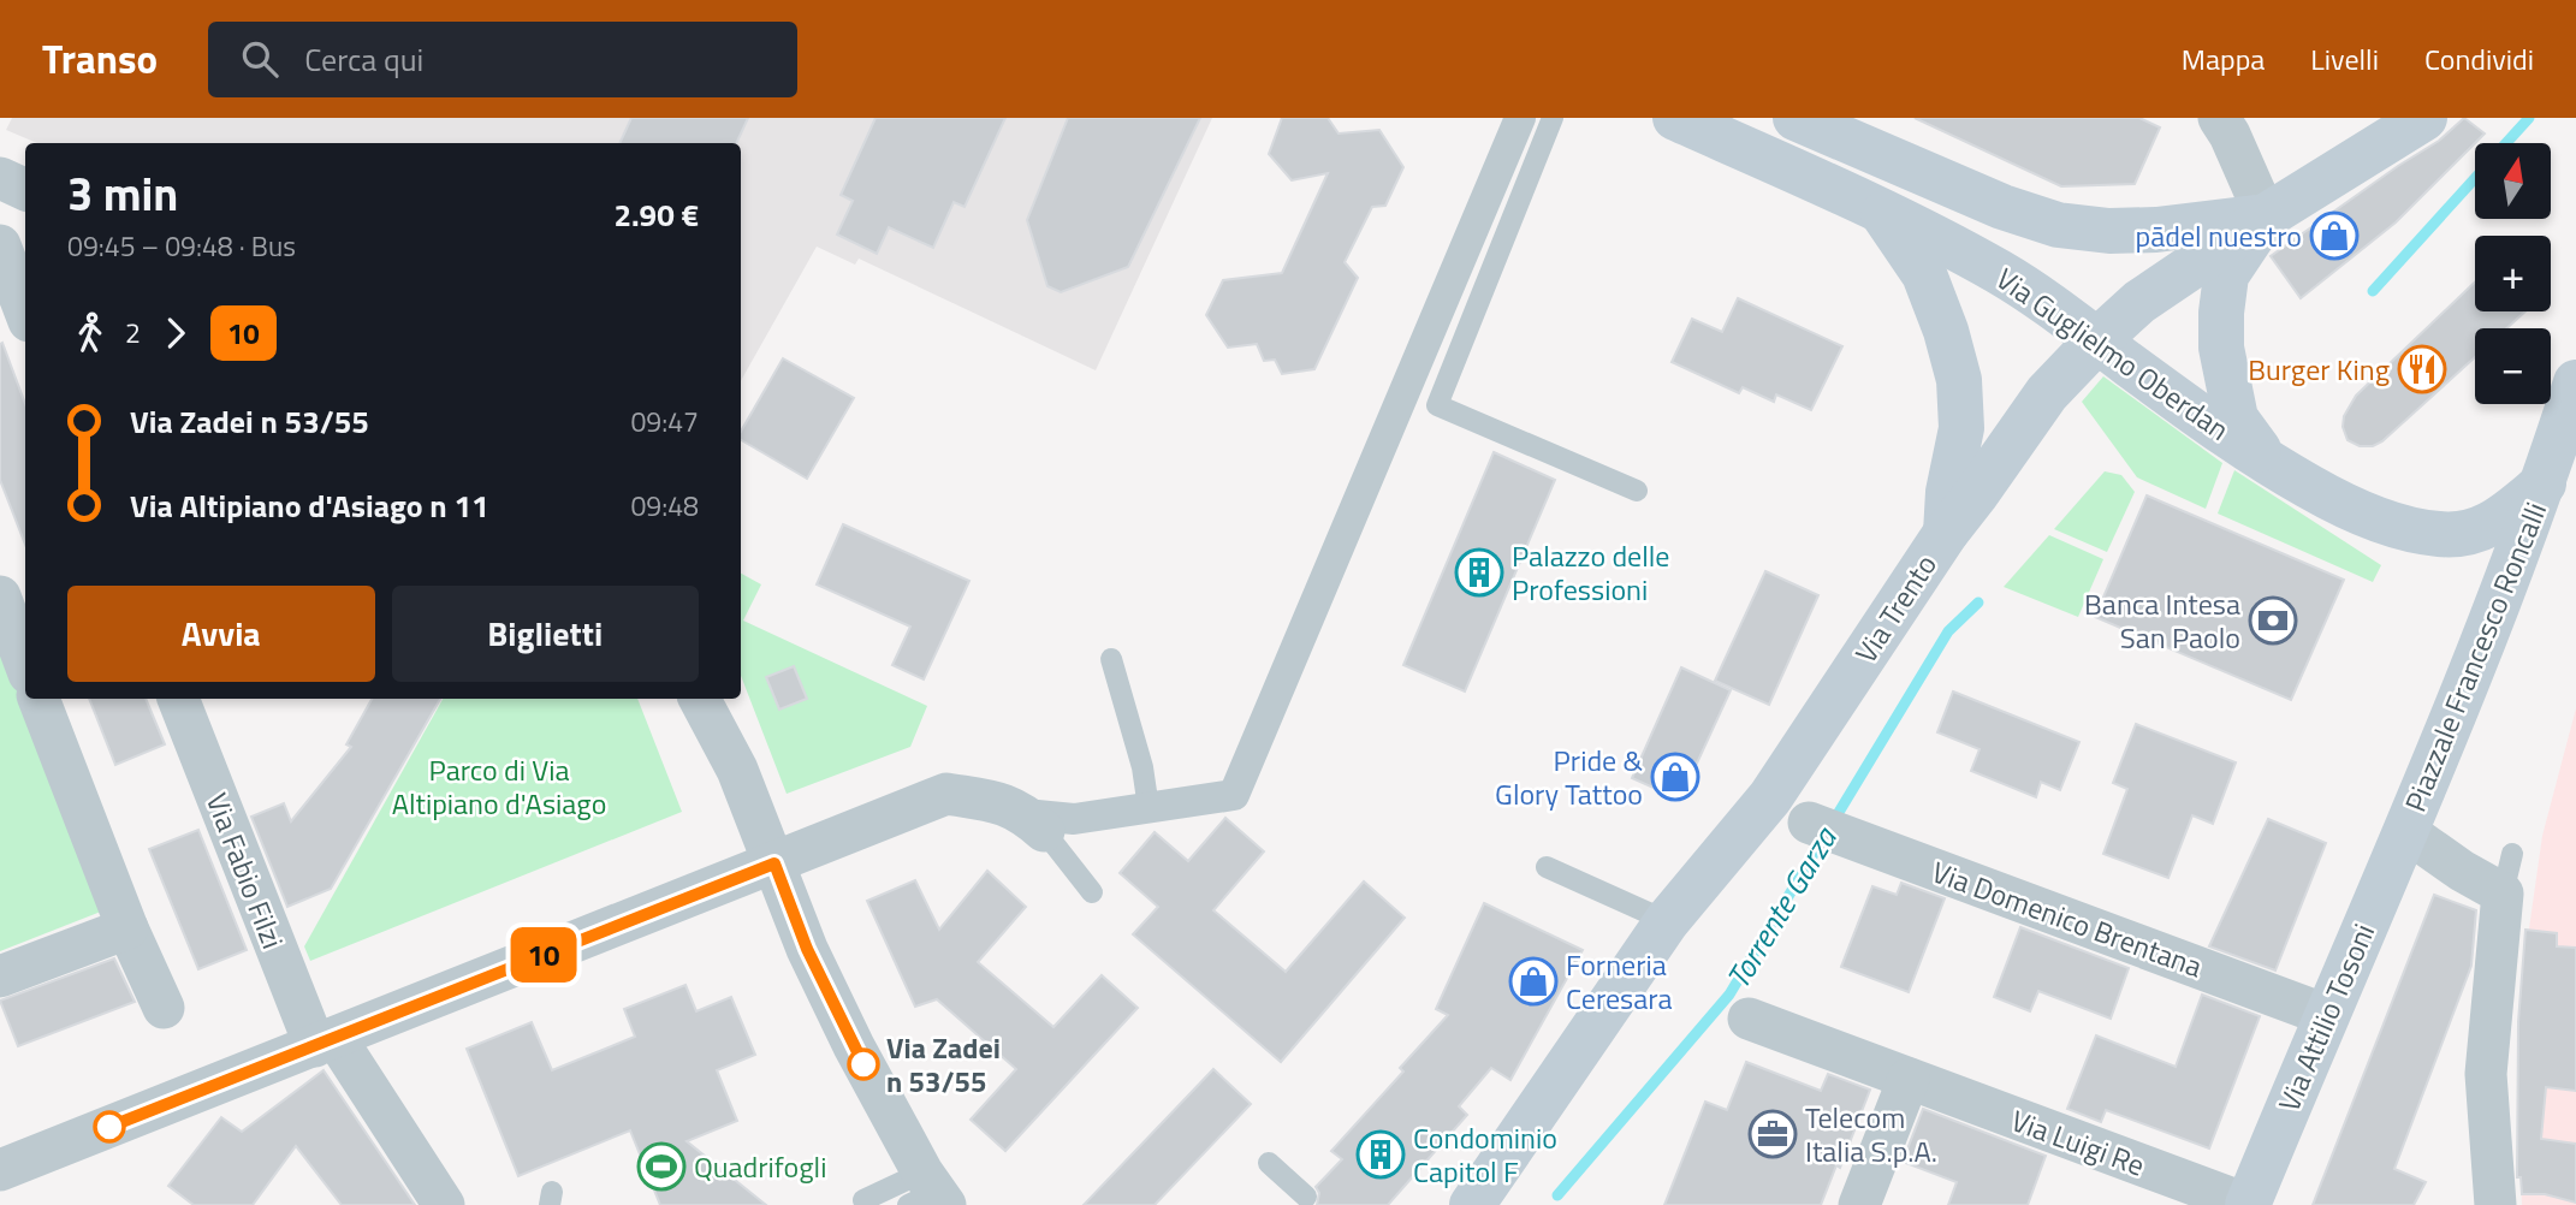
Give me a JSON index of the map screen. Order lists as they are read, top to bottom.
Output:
{
  "streets": {
    "main road": [
      "Via Guglielmo Oberdan",
      "Via Trento",
      "Piazzale Francesco Roncalli",
      "Via Attilio Tosoni"
    ],
    "street": ["Via Fabio Filzi", "Via Domenico Brentana", "Via Luigi Re"]
  },
  "crossings": [
    ["Via Guglielmo Oberdan", "Via Trento"],
    ["Via Guglielmo Oberdan", "Piazzale Francesco Roncalli"],
    ["Piazzale Francesco Roncalli", "Via Attilio Tosoni"],
    ["Via Domenico Brentana", "Via Attilio Tosoni"],
    ["Via Attilio Tosoni", "Via Luigi Re"]
  ],
  "water": ["Torrente Garza"],
  "parks": ["Parco di Via Altipiano d'Asiago"],
  "places": {
    "shop": ["pādel nuestro", "Pride & Glory Tattoo", "Forneria Ceresara"],
    "restaurant": ["Burger King"],
    "building": ["Palazzo delle Professioni", "Condominio Capitol F"],
    "bank": ["Banca Intesa San Paolo"],
    "other": ["Via Zadei n 53/55"],
    "office": ["Telecom Italia S.p.A."],
    "sports": ["Quadrifogli"]
  },
  "lines": ["bus line 10"],
  "north": "top",
  "page": {
    "header": "Transo",
    "search": "Cerca qui",
    "nav": ["Mappa", "Livelli", "Condividi"],
    "on_map": "10",
    "map_buttons": ["+", "−"],
    "heading": ["3 min", "09:45 – 09:48 · Bus", "2.90 €"],
    "legs": ["2", "10"],
    "list": [
      {
        "name": "Via Zadei n 53/55",
        "value": "09:47"
      },
      {
        "name": "Via Altipiano d'Asiago n 11",
        "value": "09:48"
      }
    ],
    "buttons": ["Avvia", "Biglietti"]
  }
}
